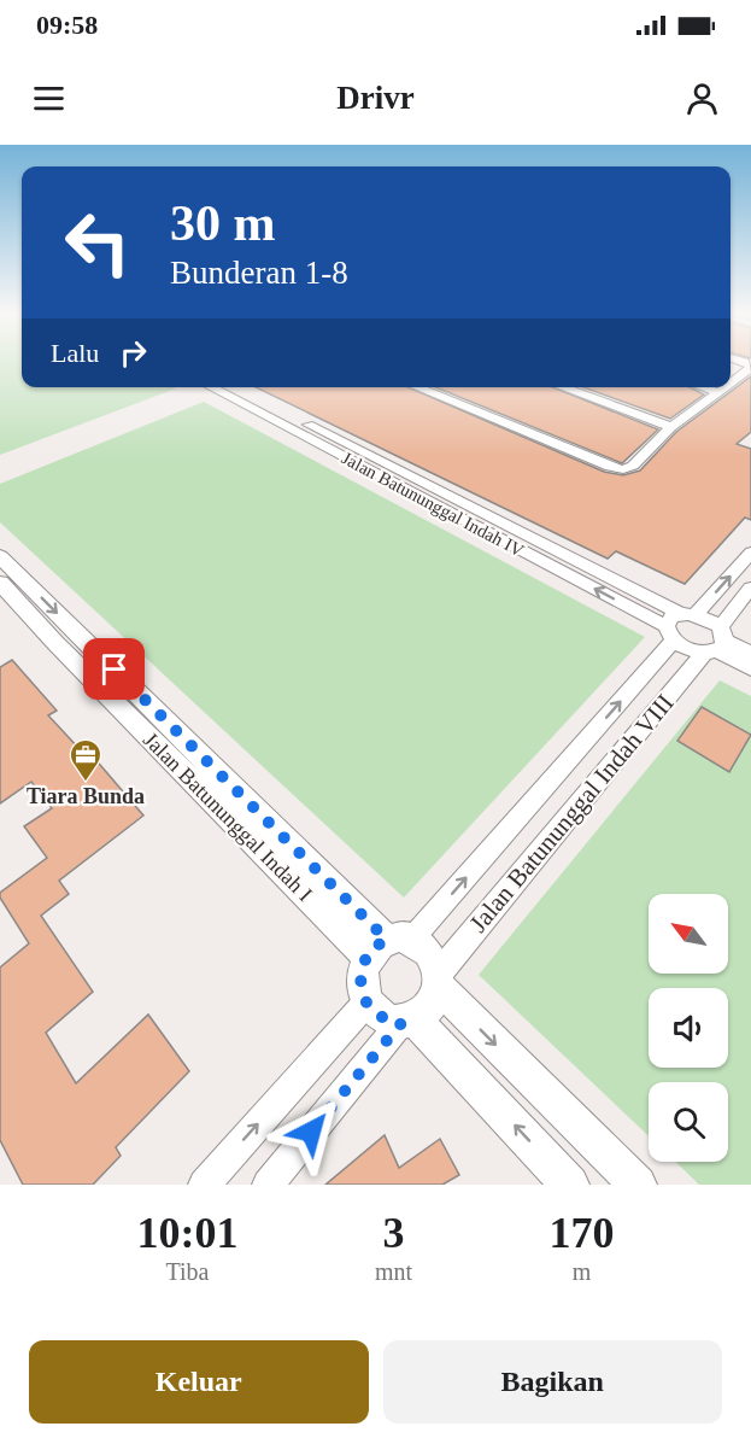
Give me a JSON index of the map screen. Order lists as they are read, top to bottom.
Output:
{
  "streets": {
    "street": ["Jalan Batununggal Indah IV", "Jalan Batununggal Indah VIII", "Jalan Batununggal Indah I"]
  },
  "crossings": [
    ["Jalan Batununggal Indah IV", "Jalan Batununggal Indah VIII"],
    ["Jalan Batununggal Indah VIII", "Jalan Batununggal Indah I"]
  ],
  "places": {
    "office": ["Tiara Bunda"]
  },
  "north": "top left",
  "page": {
    "status": "09:58",
    "header": "Drivr",
    "turn": ["30 m", "Bunderan 1-8"],
    "then": "Lalu",
    "eta": [
      "10:01",
      "Tiba",
      "3",
      "mnt",
      "170",
      "m"
    ],
    "buttons": ["Keluar", "Bagikan"]
  }
}
